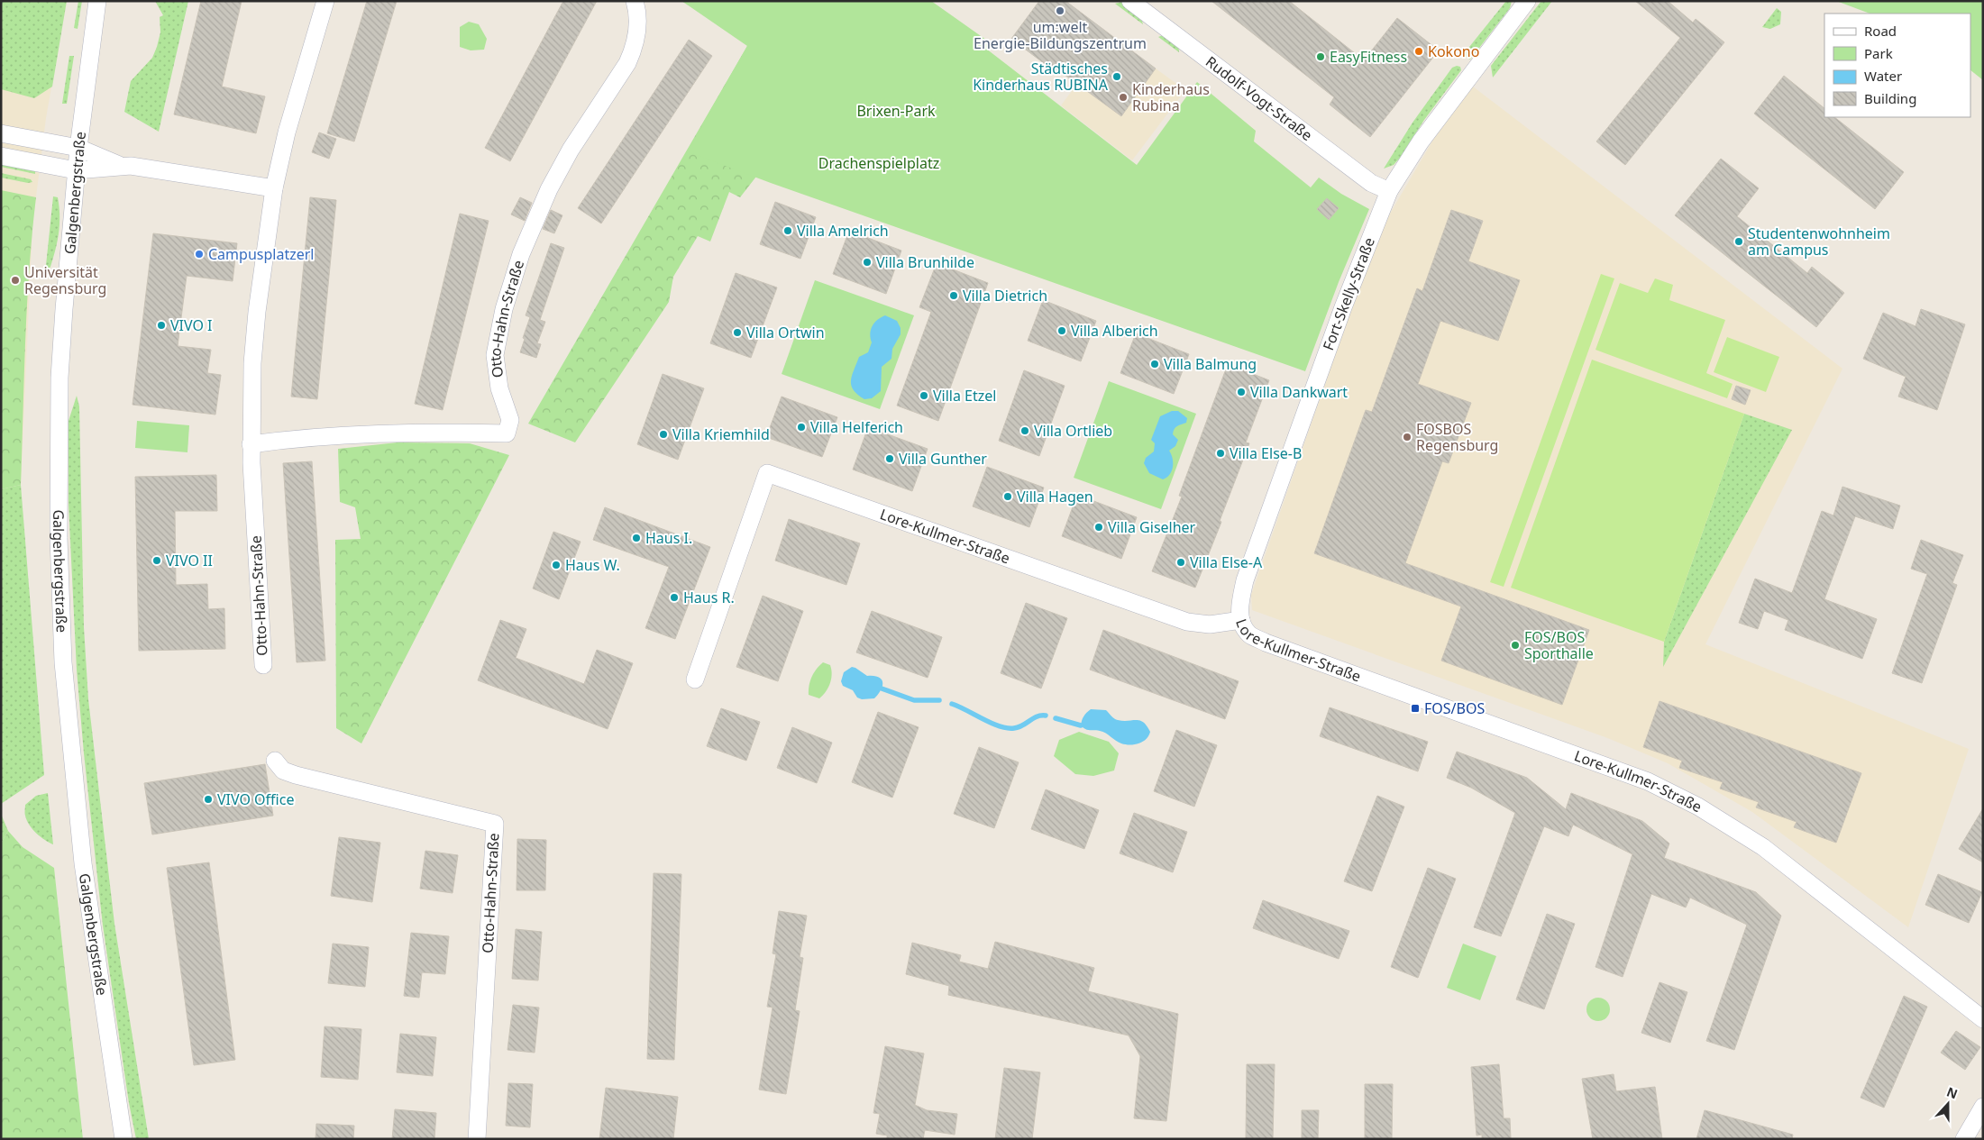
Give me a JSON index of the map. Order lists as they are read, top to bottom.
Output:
{
  "streets": {
    "street": [
      "Rudolf-Vogt-Straße",
      "Galgenbergstraße",
      "Fort-Skelly-Straße",
      "Otto-Hahn-Straße",
      "Lore-Kullmer-Straße"
    ]
  },
  "crossings": [
    ["Rudolf-Vogt-Straße", "Fort-Skelly-Straße"],
    ["Fort-Skelly-Straße", "Lore-Kullmer-Straße"]
  ],
  "parks": ["Brixen-Park", "Drachenspielplatz"],
  "places": {
    "other": [
      "um:welt Energie-Bildungszentrum",
      "Kokono",
      "EasyFitness",
      "Städtisches Kinderhaus RUBINA",
      "Kinderhaus Rubina",
      "Villa Amelrich",
      "Studentenwohnheim am Campus",
      "Campusplatzerl",
      "Villa Brunhilde",
      "Universität Regensburg",
      "Villa Dietrich",
      "VIVO I",
      "Villa Alberich",
      "Villa Ortwin",
      "Villa Balmung",
      "Villa Dankwart",
      "Villa Etzel",
      "Villa Helferich",
      "Villa Ortlieb",
      "Villa Kriemhild",
      "FOSBOS Regensburg",
      "Villa Else-B",
      "Villa Gunther",
      "Villa Hagen",
      "Villa Giselher",
      "Haus I.",
      "VIVO II",
      "Villa Else-A",
      "Haus W.",
      "Haus R.",
      "FOS/BOS Sporthalle",
      "VIVO Office"
    ],
    "transit": ["FOS/BOS"]
  },
  "legend": [
    "Road",
    "Park",
    "Water",
    "Building"
  ],
  "north": "top"
}
